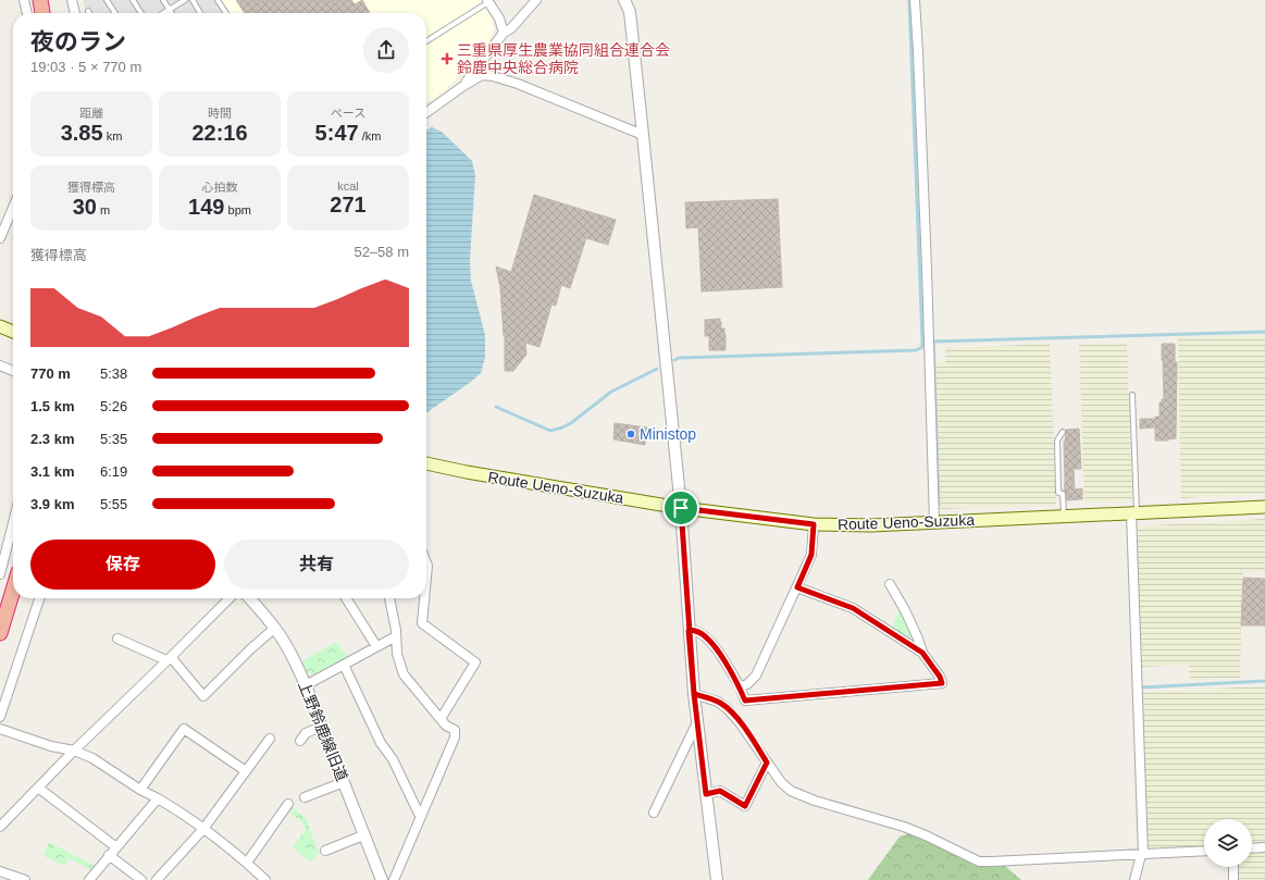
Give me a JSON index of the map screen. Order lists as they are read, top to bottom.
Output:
{
  "streets": {
    "main road": ["Route Ueno-Suzuka"],
    "street": ["上野鈴鹿線旧道"]
  },
  "places": {
    "health": ["三重県厚生農業協同組合連合会 鈴鹿中央総合病院"],
    "other": ["Ministop"]
  },
  "page": {
    "heading": ["夜のラン", "19:03 · 5 × 770 m"],
    "stats": [
      ["距離", "3.85 km"],
      ["時間", "22:16"],
      ["ペース", "5:47 /km"],
      ["獲得標高", "30 m"],
      ["心拍数", "149 bpm"],
      ["kcal", "271"]
    ],
    "chart": ["獲得標高", "52–58 m"],
    "list": [
      {
        "name": "770 m",
        "note": "5:38"
      },
      {
        "name": "1.5 km",
        "note": "5:26"
      },
      {
        "name": "2.3 km",
        "note": "5:35"
      },
      {
        "name": "3.1 km",
        "note": "6:19"
      },
      {
        "name": "3.9 km",
        "note": "5:55"
      }
    ],
    "buttons": ["保存", "共有"]
  }
}
